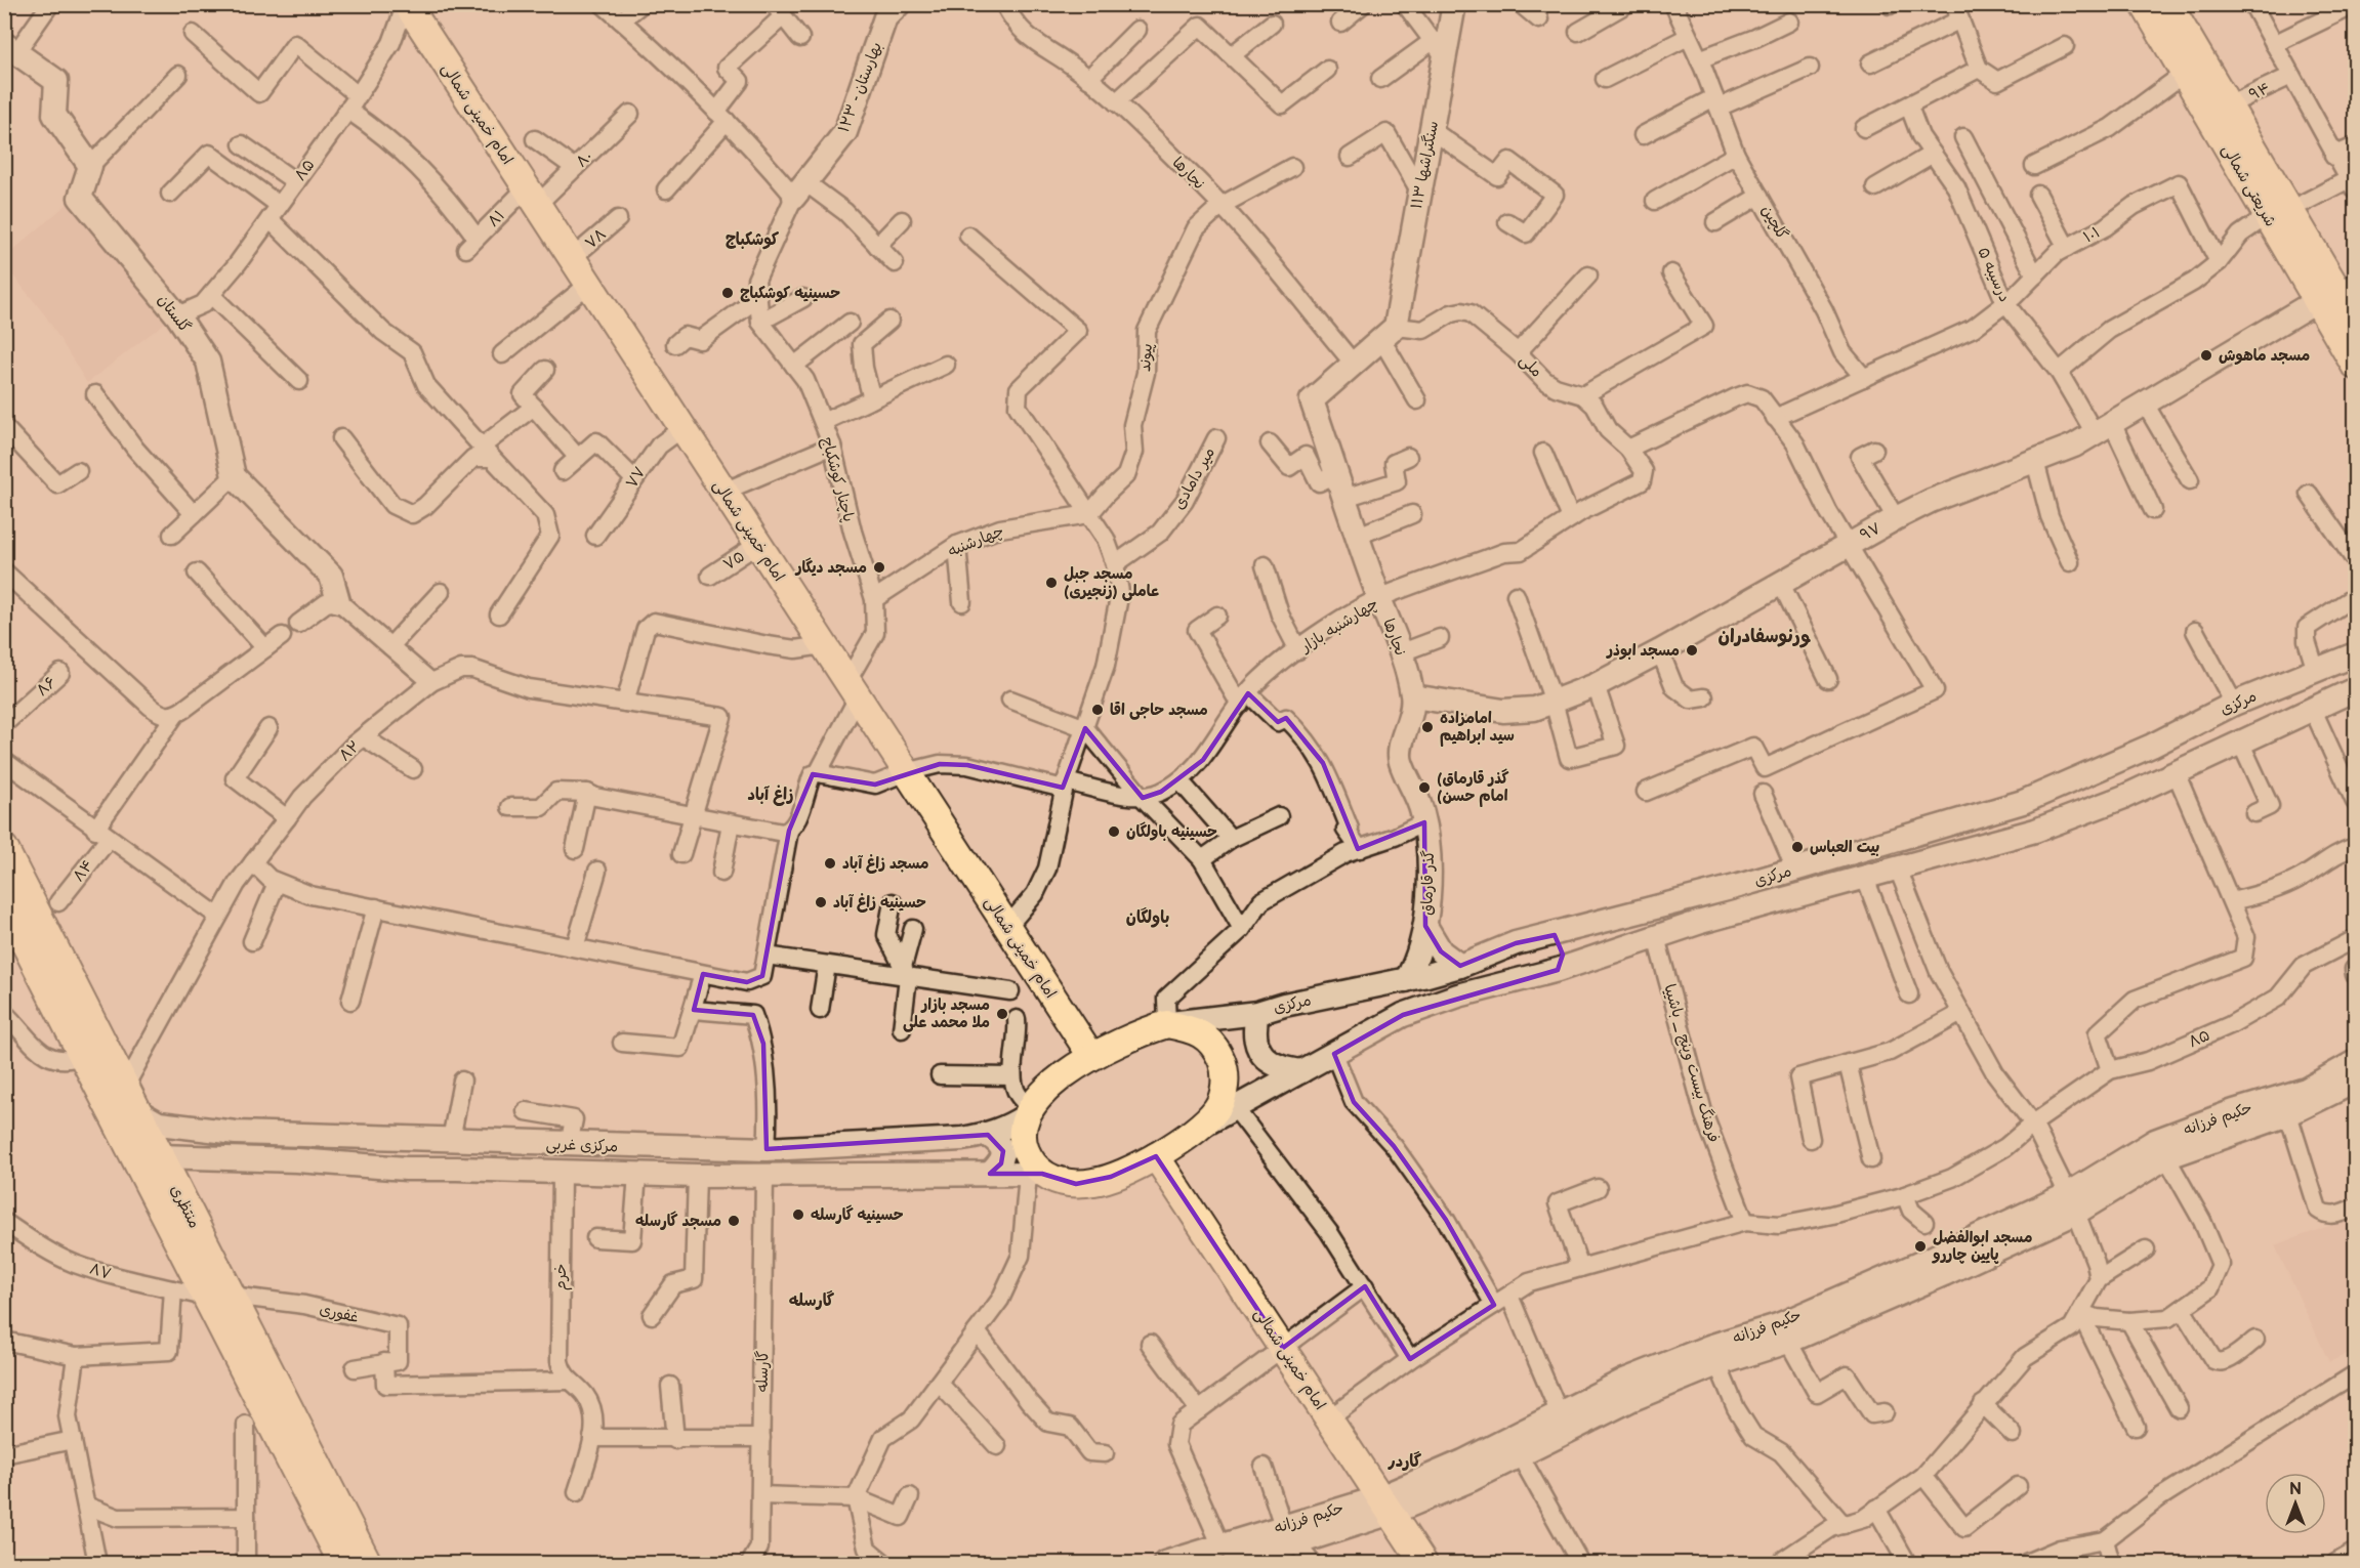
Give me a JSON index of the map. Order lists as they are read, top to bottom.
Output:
{
  "streets": {
    "main road": ["امام خمینی شمالی", "شریعتی شمالی", "منتظری"],
    "street": [
      "بهارستان - ۱۲۳",
      "۹۴",
      "۸۰",
      "سنگتراشها ۱۱۳",
      "۸۵",
      "نجارها",
      "۸۱",
      "گلچین",
      "۱۰۱",
      "۷۸",
      "درسیبه ۵",
      "گلستان",
      "پیوند",
      "ملی",
      "۷۷",
      "میر دامادی",
      "پاچنار کوشکباج",
      "۹۷",
      "چهارشنبه",
      "۷۵",
      "چهارشنبه بازار",
      "۸۶",
      "مرکزی",
      "۸۲",
      "۸۴",
      "گذر قارماق",
      "فرهنگ بیست وپنج _ باشییا",
      "حکیم فرزانه",
      "مرکزی غربی",
      "۸۷",
      "خرم",
      "غفوری",
      "گارسله"
    ]
  },
  "crossings": [
    ["۹۴", "شریعتی شمالی"],
    ["امام خمینی شمالی", "۸۰"],
    ["امام خمینی شمالی", "۸۵"],
    ["امام خمینی شمالی", "۸۱"],
    ["امام خمینی شمالی", "۷۸"],
    ["امام خمینی شمالی", "۷۷"],
    ["امام خمینی شمالی", "پاچنار کوشکباج"],
    ["امام خمینی شمالی", "۷۵"],
    ["امام خمینی شمالی", "مرکزی"],
    ["امام خمینی شمالی", "حکیم فرزانه"],
    ["امام خمینی شمالی", "مرکزی غربی"],
    ["۸۰", "۸۱"],
    ["سنگتراشها ۱۱۳", "نجارها"],
    ["سنگتراشها ۱۱۳", "ملی"],
    ["۸۵", "۸۱"],
    ["۸۵", "گلستان"],
    ["۸۵", "فرهنگ بیست وپنج _ باشییا"],
    ["نجارها", "پیوند"],
    ["نجارها", "ملی"],
    ["نجارها", "۹۷"],
    ["نجارها", "چهارشنبه بازار"],
    ["نجارها", "گذر قارماق"],
    ["شریعتی شمالی", "۹۷"],
    ["گلچین", "۱۰۱"],
    ["۱۰۱", "درسیبه ۵"],
    ["درسیبه ۵", "۹۷"],
    ["پیوند", "چهارشنبه"],
    ["پاچنار کوشکباج", "چهارشنبه"],
    ["مرکزی", "گذر قارماق"],
    ["مرکزی", "فرهنگ بیست وپنج _ باشییا"],
    ["مرکزی", "مرکزی غربی"],
    ["۸۲", "منتظری"],
    ["مرکزی غربی", "منتظری"],
    ["مرکزی غربی", "خرم"],
    ["مرکزی غربی", "گارسله"],
    ["منتظری", "۸۷"],
    ["منتظری", "غفوری"]
  ],
  "districts": [
    "کوشکباج",
    "ورنوسفادران",
    "زاغ آباد",
    "باولگان",
    "گارسله",
    "گاردر"
  ],
  "places": [
    "حسینیه کوشکباج",
    "مسجد ماهوش",
    "مسجد دیگار",
    "مسجد جبل عاملی (زنجیری)",
    "مسجد ابوذر",
    "مسجد حاجی اقا",
    "امامزاده سید ابراهیم",
    "(گذر قارماق (امام حسن",
    "حسینیه باولگان",
    "بیت العباس",
    "مسجد زاغ آباد",
    "حسینیه زاغ آباد",
    "مسجد بازار ملا محمد علی",
    "حسینیه گارسله",
    "مسجد گارسله",
    "مسجد ابوالفضل پایین چاررو"
  ],
  "north": "top"
}
